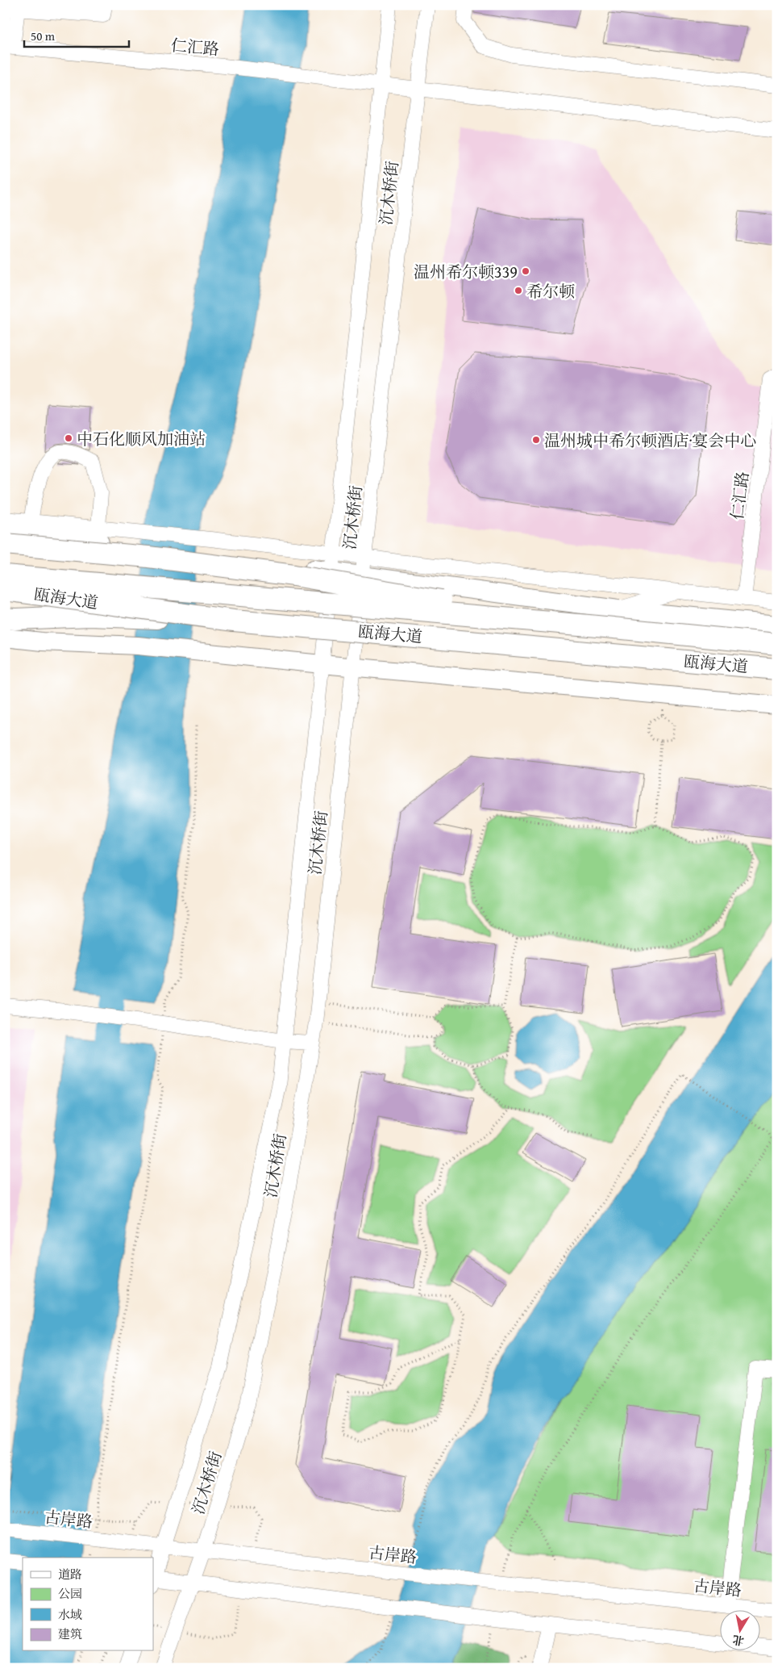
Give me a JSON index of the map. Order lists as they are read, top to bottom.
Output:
{
  "streets": {
    "highway": ["瓯海大道"],
    "street": ["仁汇路", "沉木桥街", "古岸路"]
  },
  "crossings": [
    ["仁汇路", "沉木桥街"],
    ["沉木桥街", "古岸路"]
  ],
  "places": [
    "温州希尔顿339",
    "希尔顿",
    "中石化顺风加油站",
    "温州城中希尔顿酒店·宴会中心"
  ],
  "legend": [
    "道路",
    "公园",
    "水域",
    "建筑"
  ],
  "scale_bar": "50 m",
  "north": "bottom"
}
